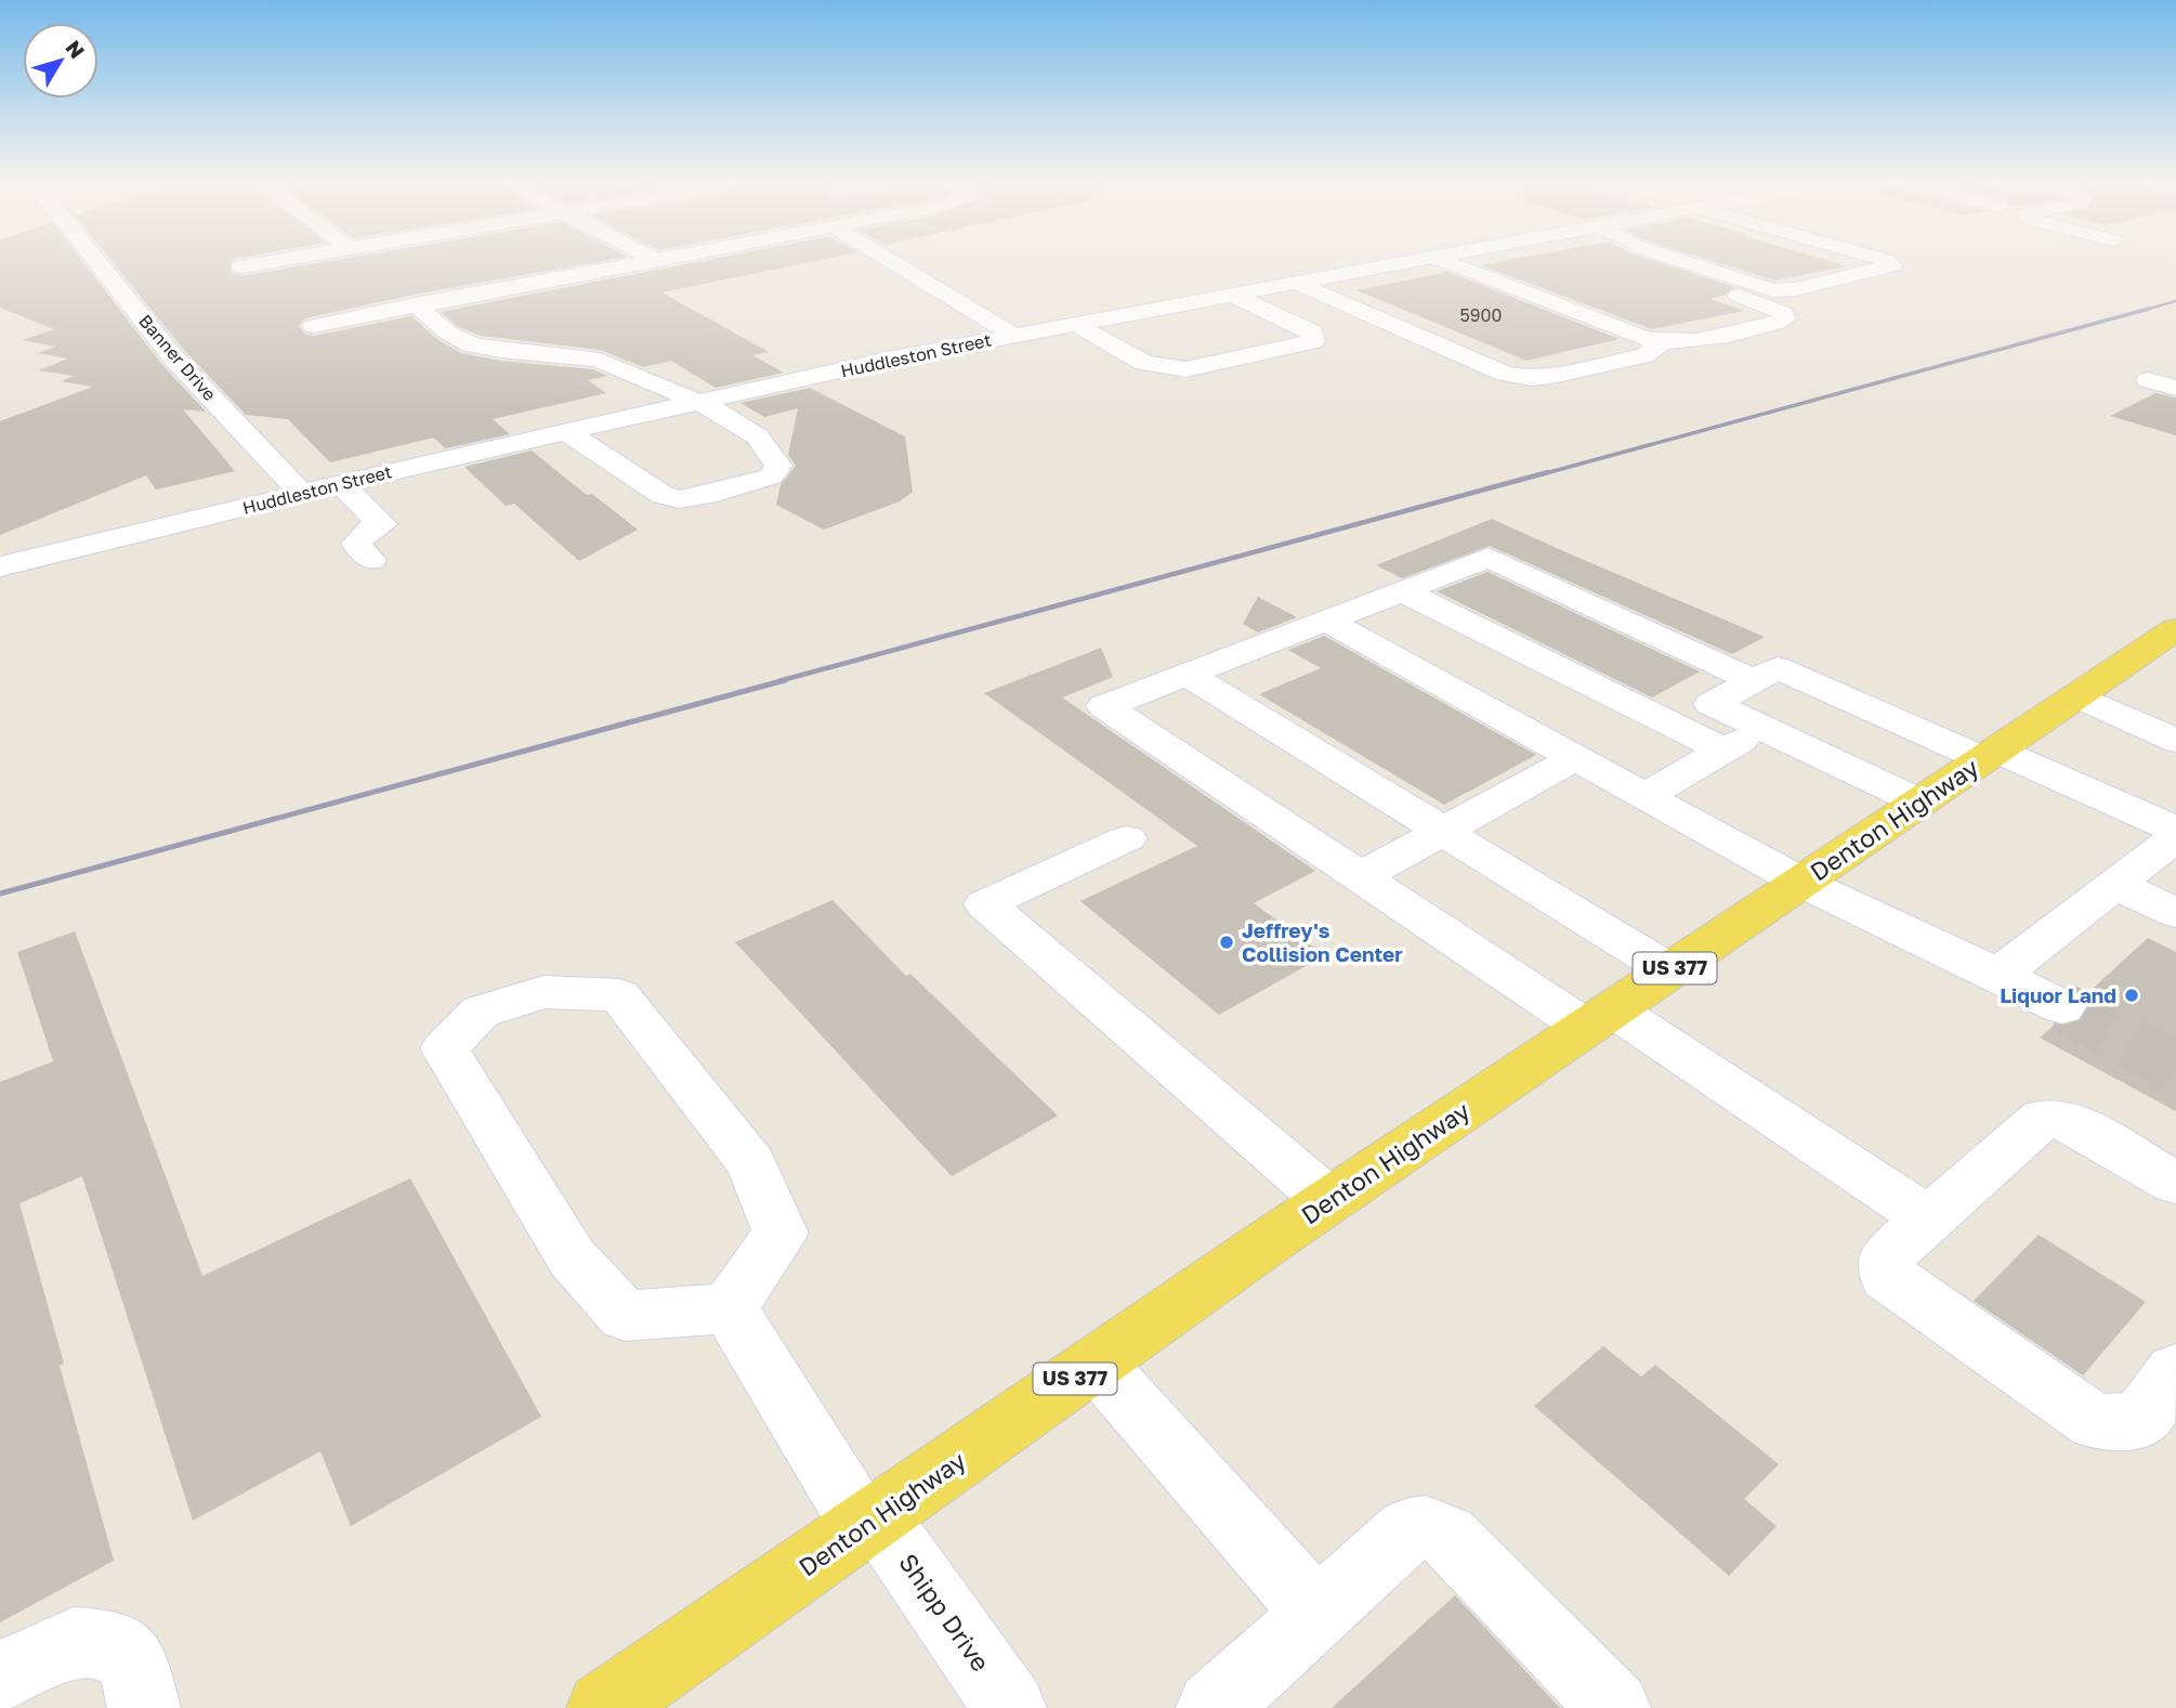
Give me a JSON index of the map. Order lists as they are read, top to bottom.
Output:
{
  "streets": {
    "main road": ["Denton Highway", "US 377"],
    "street": ["Huddleston Street", "Banner Drive", "Shipp Drive"]
  },
  "crossings": [
    ["Huddleston Street", "Banner Drive"],
    ["Denton Highway", "Shipp Drive"]
  ],
  "places": ["Jeffrey's Collision Center", "Liquor Land"],
  "house_numbers": ["5900"],
  "north": "top right"
}
